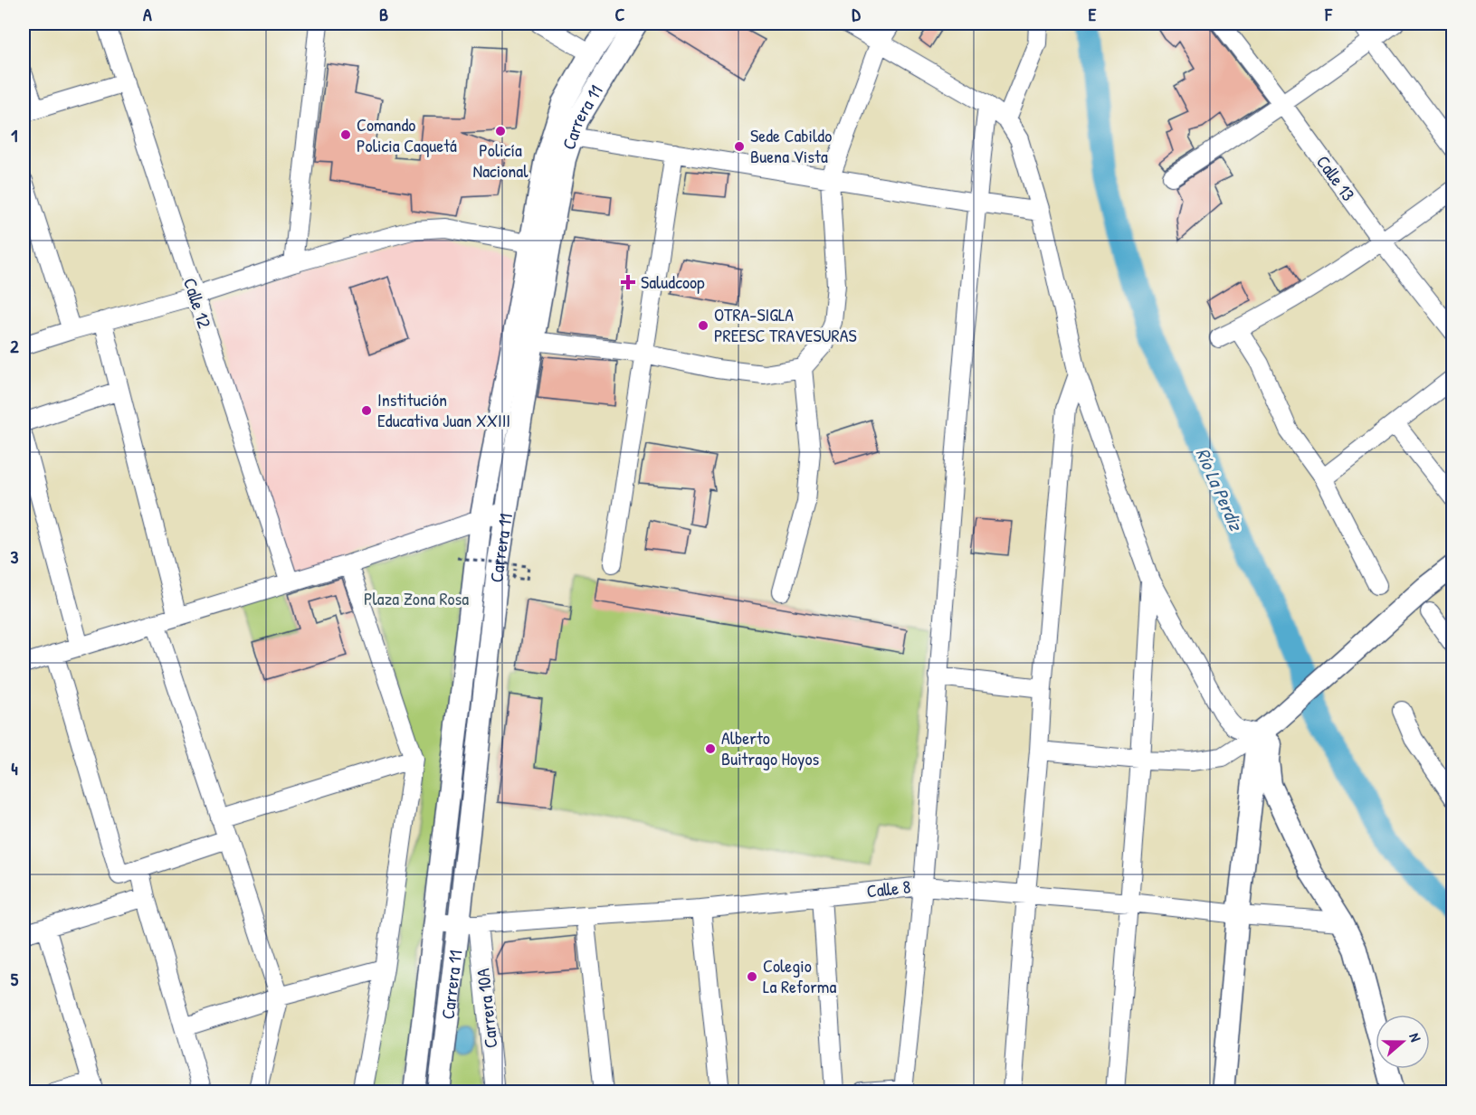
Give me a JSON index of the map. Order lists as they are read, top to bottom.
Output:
{
  "streets": {
    "main road": ["Carrera 11"],
    "street": [
      "Calle 13",
      "Calle 12",
      "Calle 8",
      "Carrera 10A"
    ]
  },
  "crossings": [
    ["Carrera 11", "Calle 8"],
    ["Carrera 11", "Carrera 10A"],
    ["Calle 8", "Carrera 10A"]
  ],
  "water": ["Río La Perdiz"],
  "parks": ["Plaza Zona Rosa"],
  "places": {
    "other": [
      "Policía Nacional",
      "Comando Policia Caquetá",
      "Sede Cabildo Buena Vista",
      "OTRA-SIGLA PREESC TRAVESURAS",
      "Institución Educativa Juan XXIII",
      "Alberto Buitrago Hoyos",
      "Colegio La Reforma"
    ],
    "health": ["Saludcoop"]
  },
  "north": "right",
  "grid": {
    "columns": [
      "A",
      "B",
      "C",
      "D",
      "E",
      "F"
    ],
    "rows": [
      "1",
      "2",
      "3",
      "4",
      "5"
    ]
  }
}
